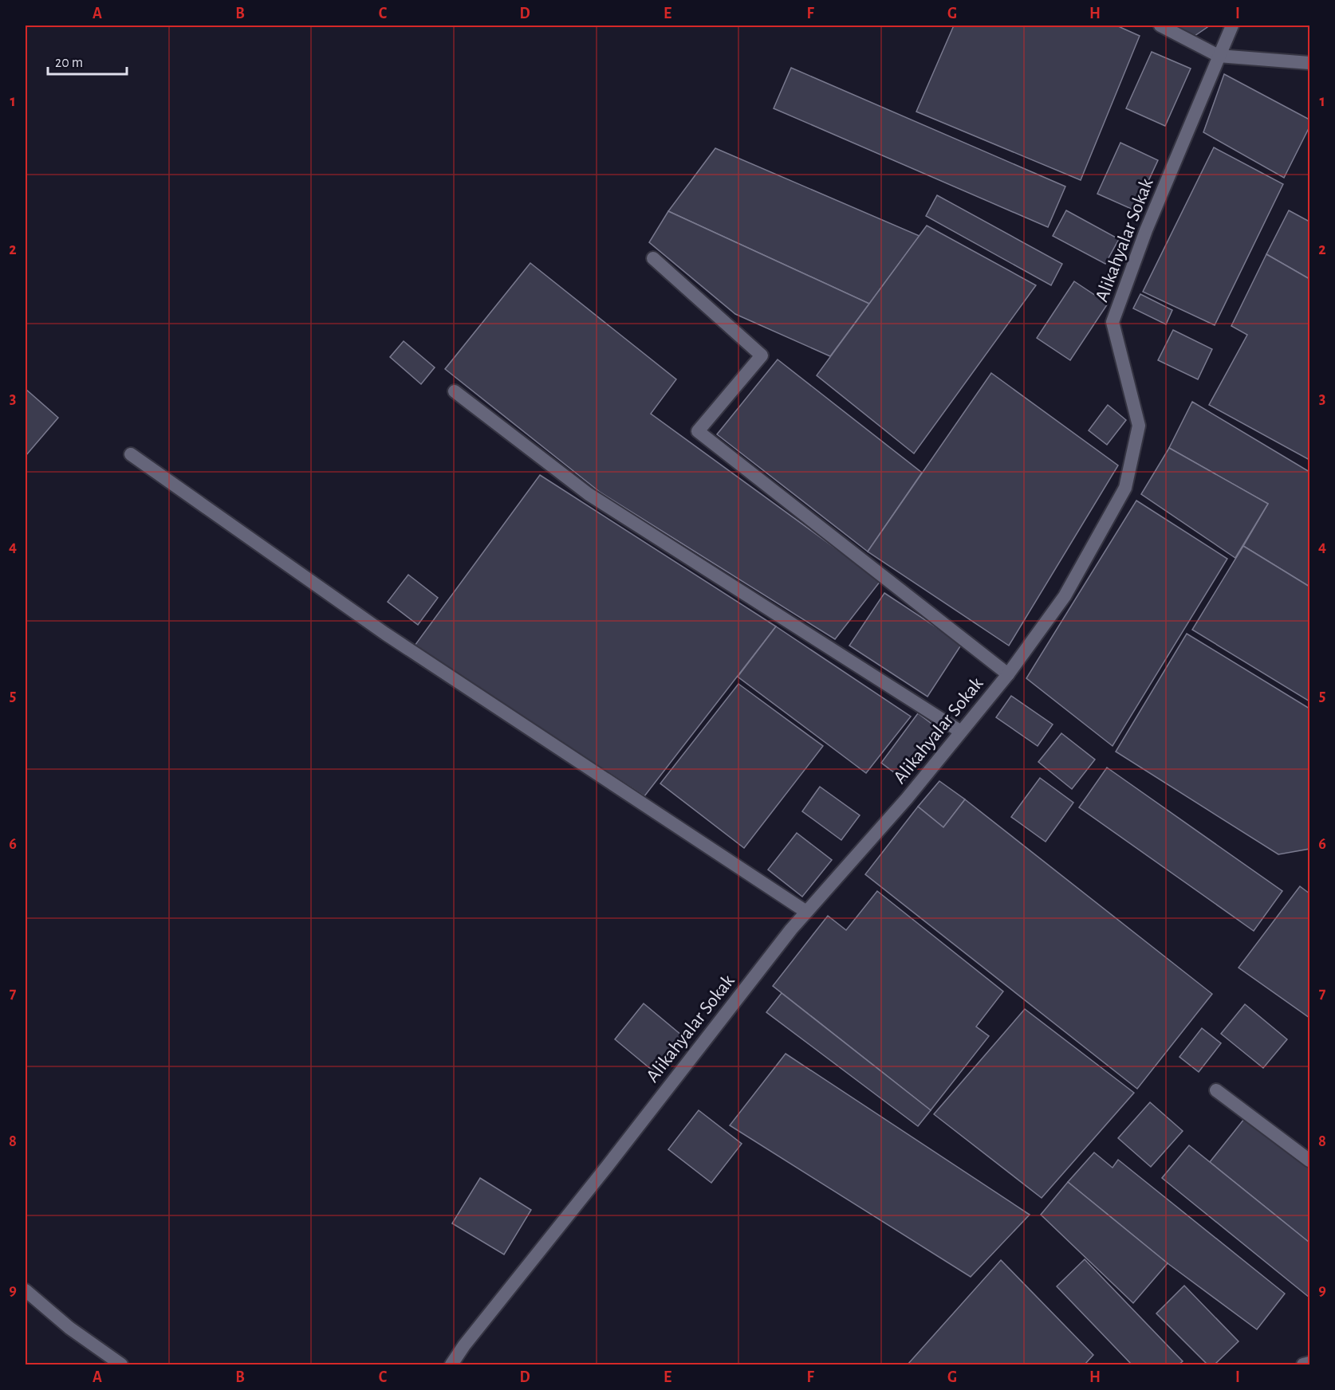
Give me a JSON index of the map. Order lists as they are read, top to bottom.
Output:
{
  "streets": {
    "street": ["Alikahyalar Sokak"]
  },
  "scale_bar": "20 m",
  "grid": {
    "columns": [
      "A",
      "B",
      "C",
      "D",
      "E",
      "F",
      "G",
      "H",
      "I"
    ],
    "rows": [
      "1",
      "2",
      "3",
      "4",
      "5",
      "6",
      "7",
      "8",
      "9"
    ]
  }
}
